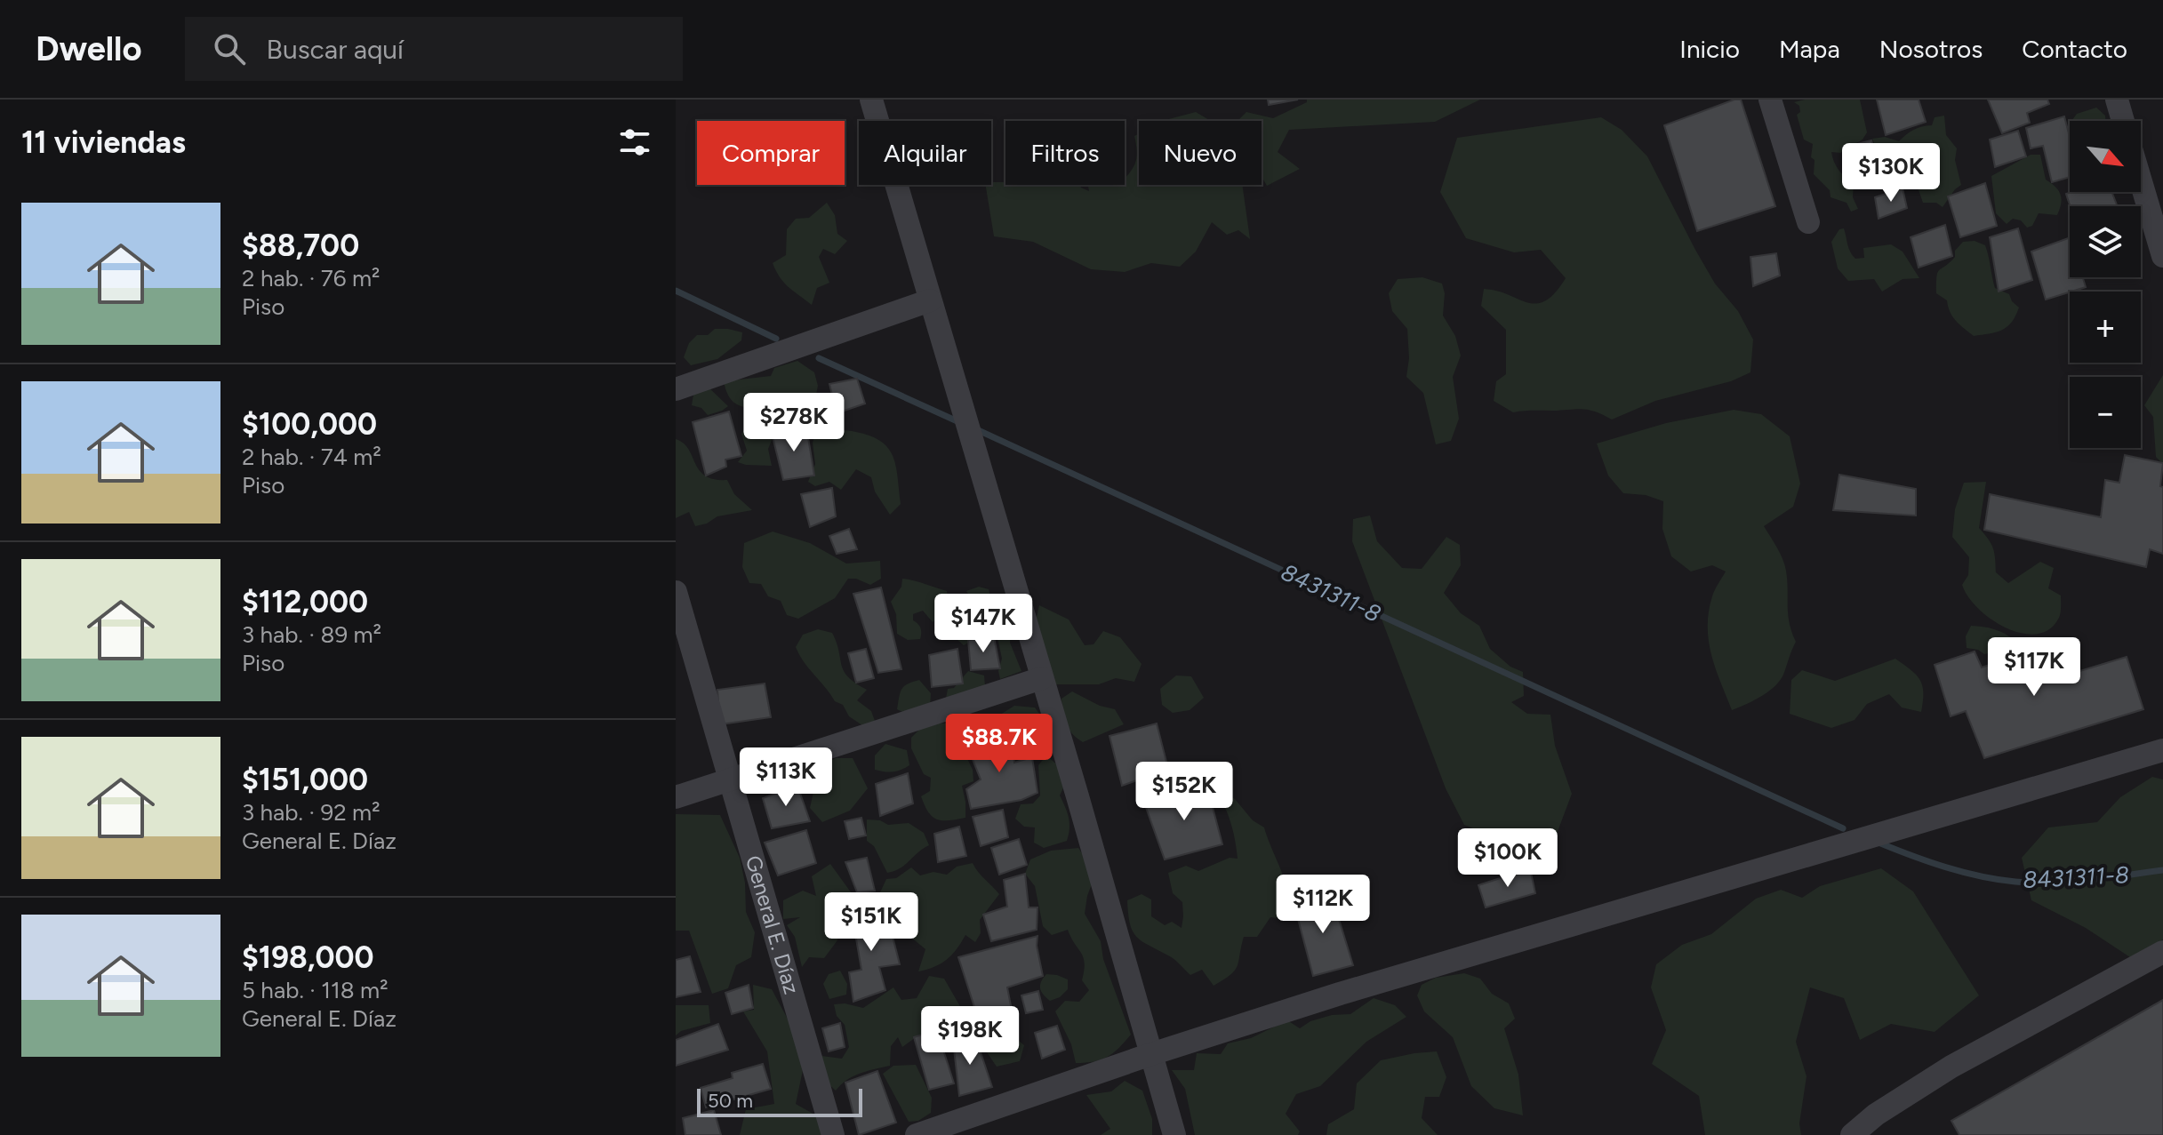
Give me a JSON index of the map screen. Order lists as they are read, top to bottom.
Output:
{
  "streets": {
    "street": ["General E. Díaz"]
  },
  "water": ["8431311-8"],
  "scale_bar": "50 m",
  "north": "bottom right",
  "page": {
    "header": "Dwello",
    "search": "Buscar aquí",
    "nav": [
      "Inicio",
      "Mapa",
      "Nosotros",
      "Contacto"
    ],
    "heading": "11 viviendas",
    "map_buttons": ["+", "−"],
    "chip": [
      "Comprar",
      "Alquilar",
      "Filtros",
      "Nuevo"
    ],
    "price": [
      "$130K",
      "$278K",
      "$147K",
      "$117K",
      "$88.7K",
      "$113K",
      "$152K",
      "$100K",
      "$112K",
      "$151K",
      "$198K"
    ],
    "list": [
      {
        "name": "$88,700",
        "note": "2 hab. · 76 m² · Piso"
      },
      {
        "name": "$100,000",
        "note": "2 hab. · 74 m² · Piso"
      },
      {
        "name": "$112,000",
        "note": "3 hab. · 89 m² · Piso"
      },
      {
        "name": "$151,000",
        "note": "3 hab. · 92 m² · General E. Díaz"
      },
      {
        "name": "$198,000",
        "note": "5 hab. · 118 m² · General E. Díaz"
      }
    ],
    "scale": "50 m"
  }
}
